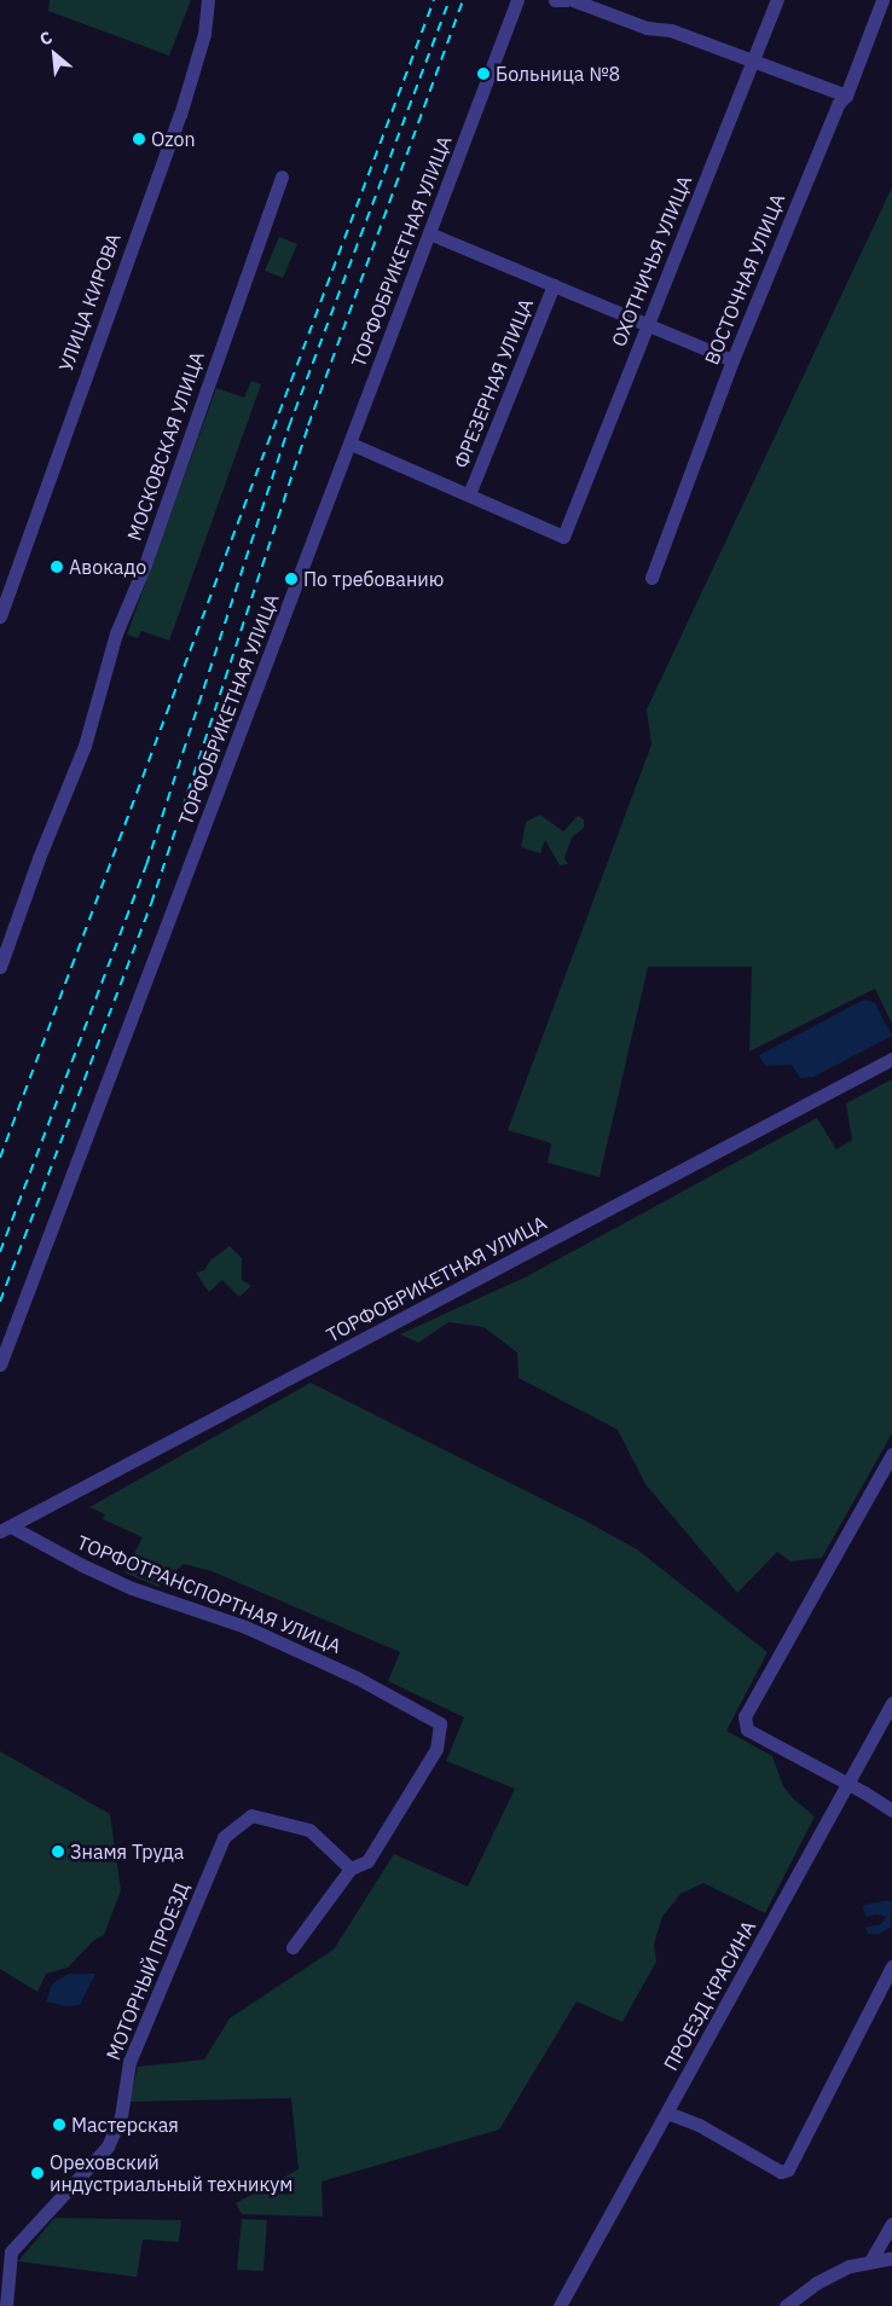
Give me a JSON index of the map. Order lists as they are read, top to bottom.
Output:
{
  "streets": {
    "street": [
      "ТОРФОБРИКЕТНАЯ УЛИЦА",
      "ОХОТНИЧЬЯ УЛИЦА",
      "ВОСТОЧНАЯ УЛИЦА",
      "УЛИЦА КИРОВА",
      "ФРЕЗЕРНАЯ УЛИЦА",
      "МОСКОВСКАЯ УЛИЦА",
      "ТОРФОТРАНСПОРТНАЯ УЛИЦА",
      "МОТОРНЫЙ ПРОЕЗД",
      "ПРОЕЗД КРАСИНА"
    ]
  },
  "crossings": [
    ["ТОРФОБРИКЕТНАЯ УЛИЦА", "ТОРФОТРАНСПОРТНАЯ УЛИЦА"],
    ["ОХОТНИЧЬЯ УЛИЦА", "ФРЕЗЕРНАЯ УЛИЦА"],
    ["ТОРФОТРАНСПОРТНАЯ УЛИЦА", "МОТОРНЫЙ ПРОЕЗД"]
  ],
  "places": [
    "Больница №8",
    "Ozon",
    "Авокадо",
    "По требованию",
    "Знамя Труда",
    "Мастерская",
    "Ореховский индустриальный техникум"
  ],
  "north": "top left"
}
